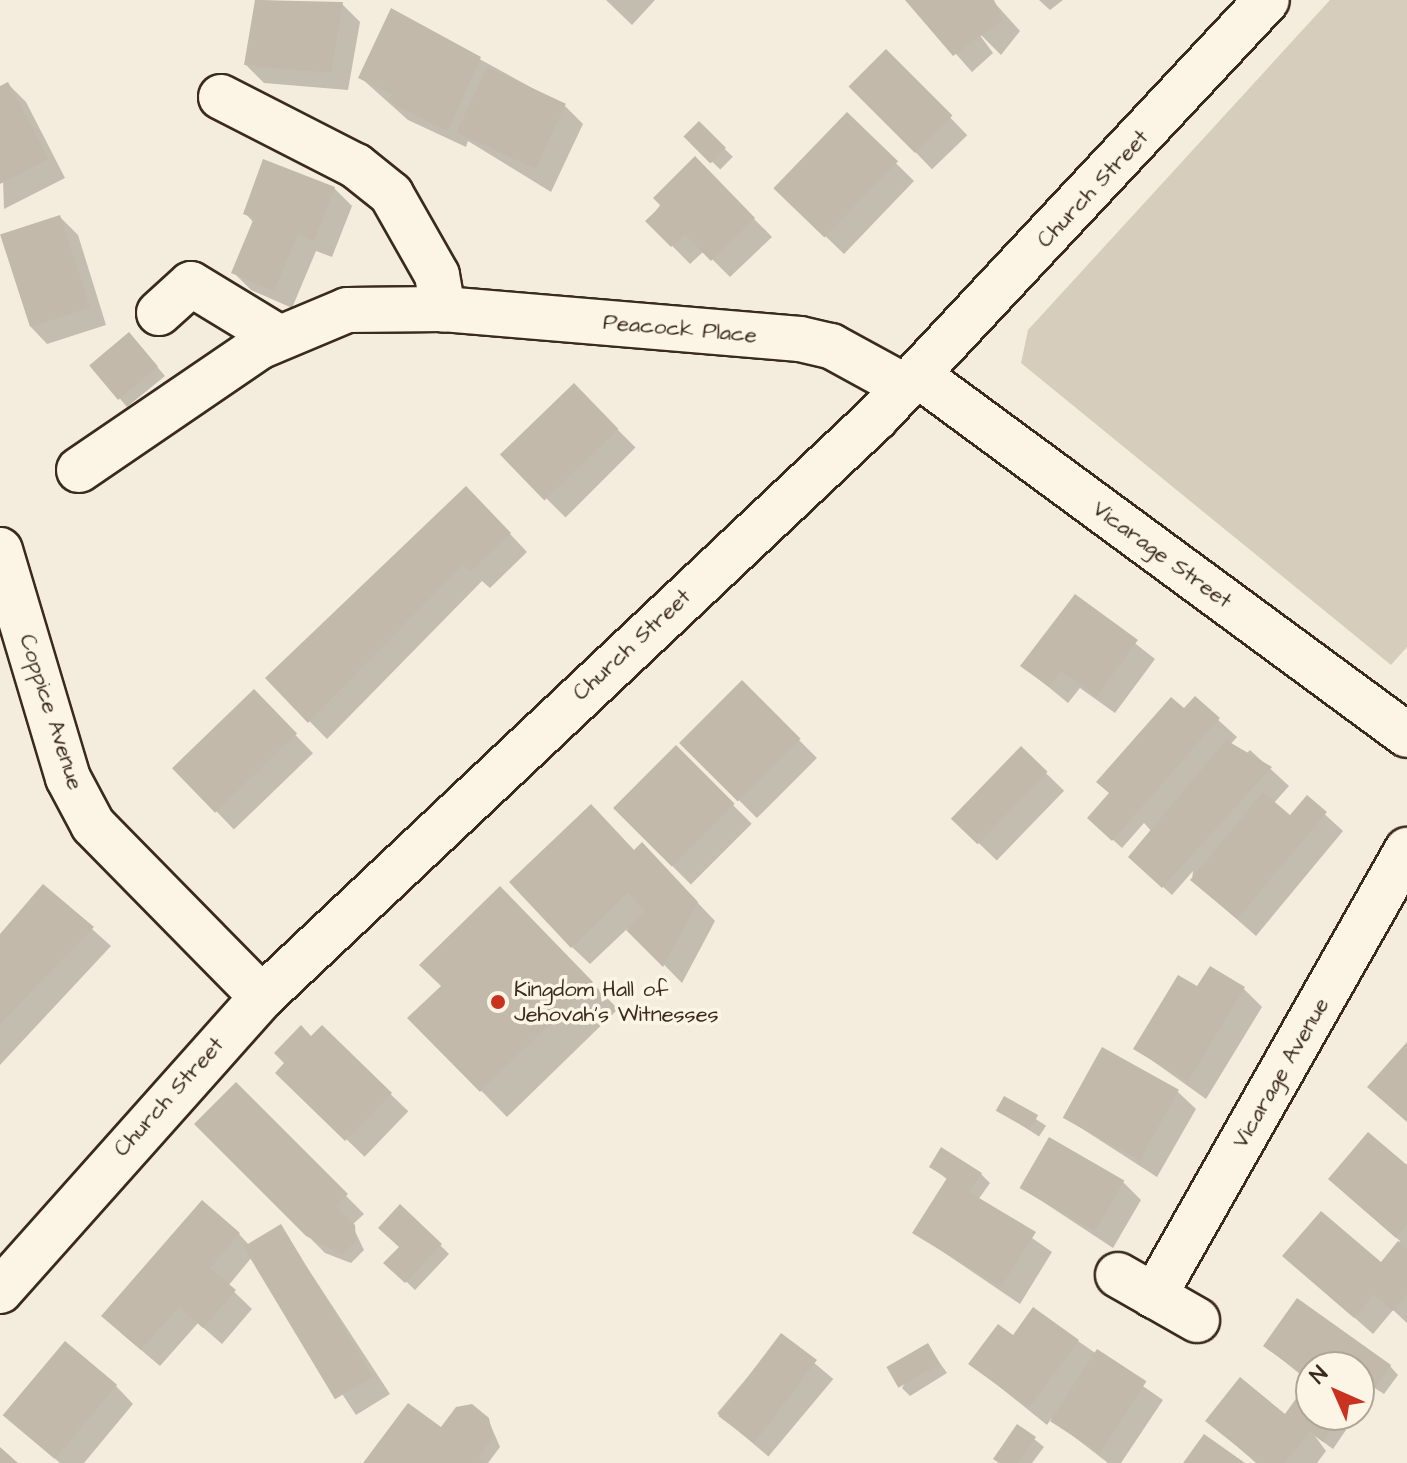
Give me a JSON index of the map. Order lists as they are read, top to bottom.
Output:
{
  "streets": {
    "street": [
      "Church Street",
      "Peacock Place",
      "Vicarage Street",
      "Coppice Avenue",
      "Vicarage Avenue"
    ]
  },
  "crossings": [
    ["Church Street", "Peacock Place"],
    ["Church Street", "Vicarage Street"],
    ["Church Street", "Coppice Avenue"],
    ["Peacock Place", "Vicarage Street"]
  ],
  "places": ["Kingdom Hall of Jehovah's Witnesses"],
  "north": "top left"
}
